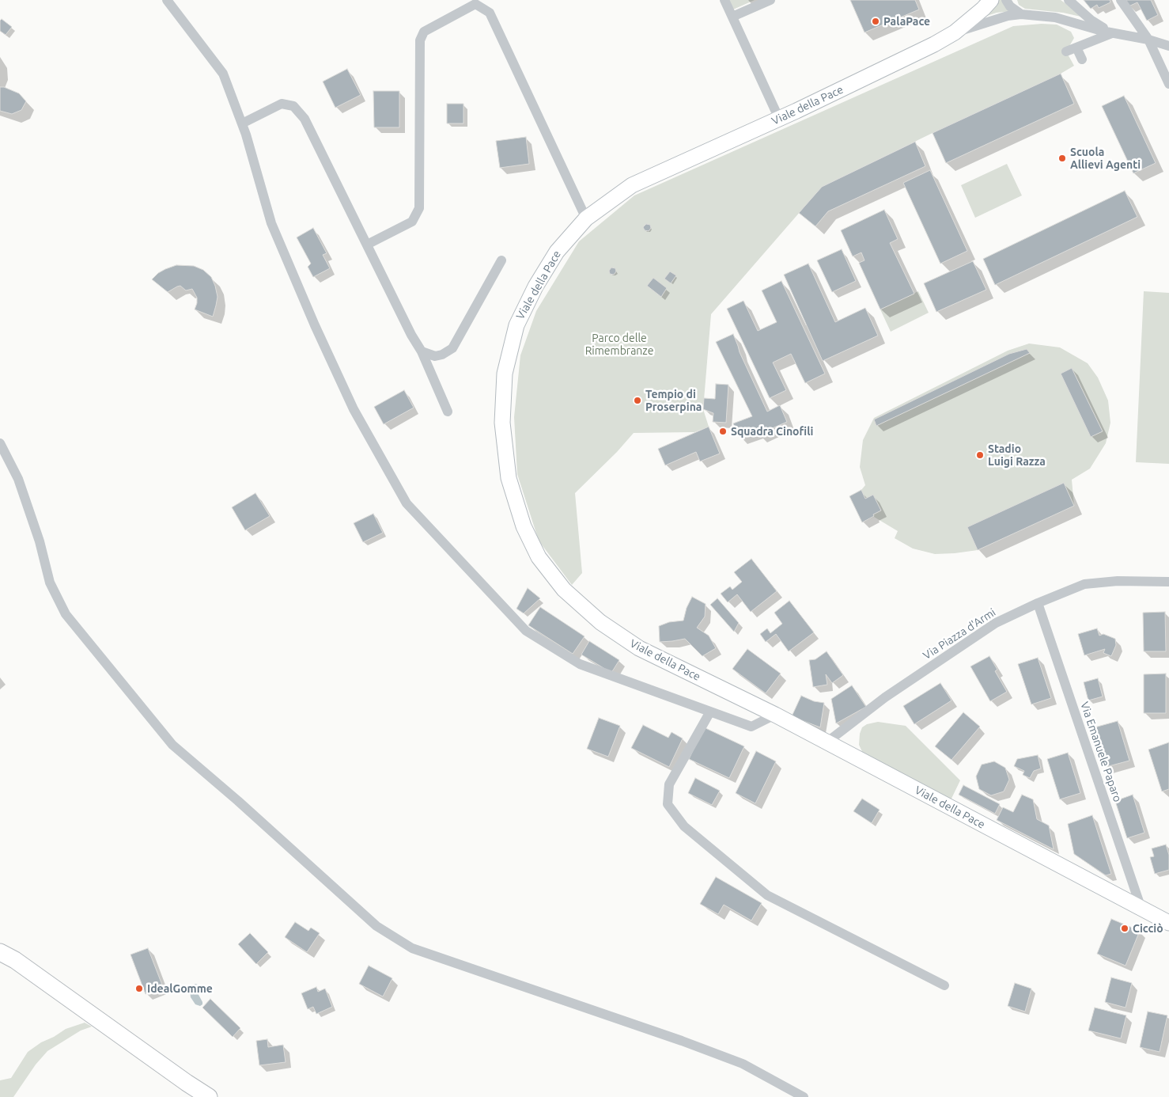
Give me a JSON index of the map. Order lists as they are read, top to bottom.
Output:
{
  "streets": {
    "main road": ["Viale della Pace"],
    "street": ["Via Piazza d'Armi", "Via Emanuele Paparo"]
  },
  "crossings": [
    ["Viale della Pace", "Via Piazza d'Armi"],
    ["Viale della Pace", "Via Emanuele Paparo"],
    ["Via Piazza d'Armi", "Via Emanuele Paparo"]
  ],
  "parks": ["Parco delle Rimembranze"],
  "places": [
    "PalaPace",
    "Scuola Allievi Agenti",
    "Tempio di Proserpina",
    "Squadra Cinofili",
    "Stadio Luigi Razza",
    "Cicciò",
    "IdealGomme"
  ]
}
